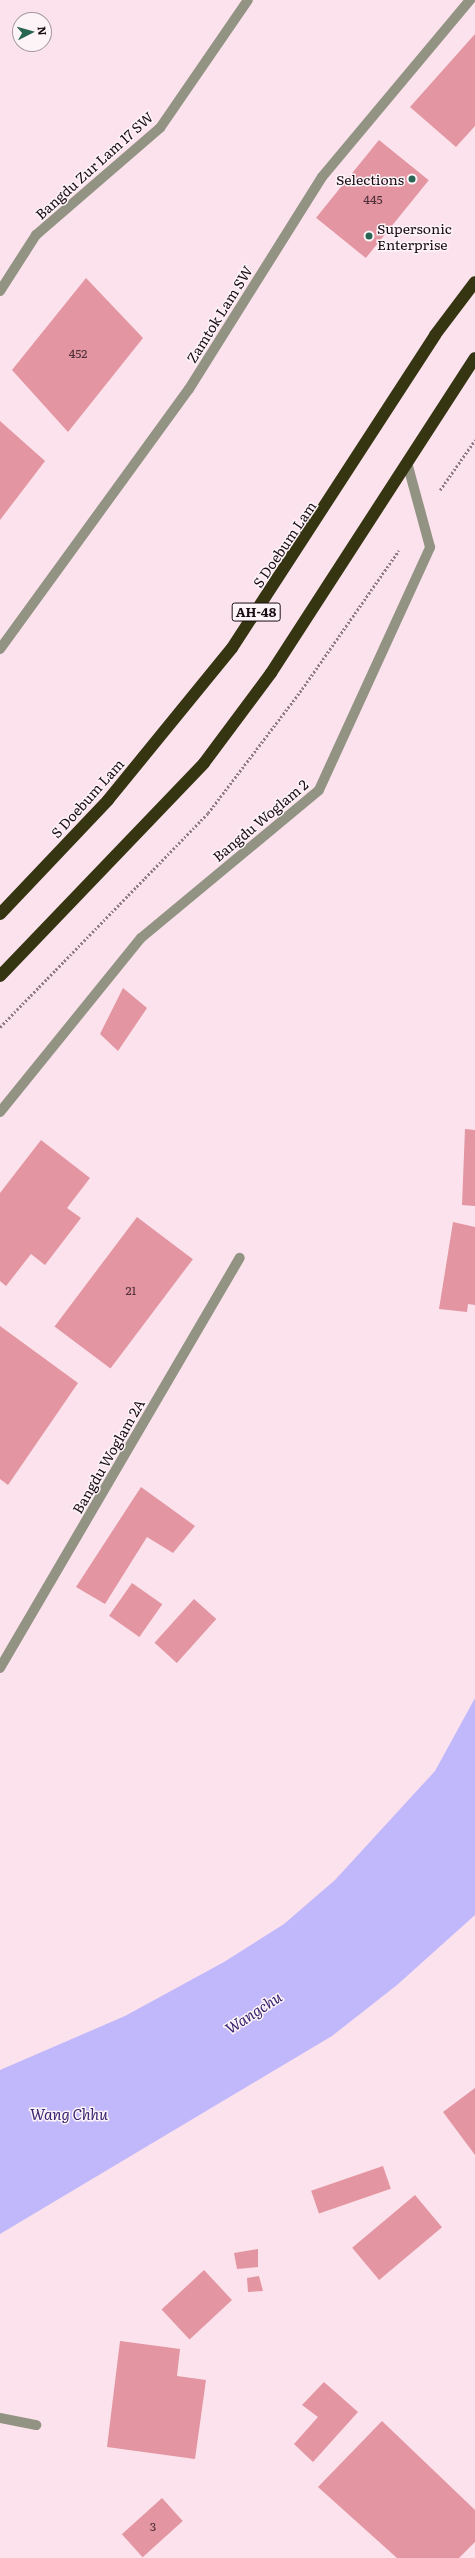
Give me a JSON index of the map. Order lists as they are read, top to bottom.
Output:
{
  "streets": {
    "highway": ["S Doebum Lam", "AH-48"],
    "street": [
      "Bangdu Zur Lam 17 SW",
      "Zamtok Lam SW",
      "Bangdu Woglam 2",
      "Bangdu Woglam 2A"
    ]
  },
  "crossings": [
    ["AH-48", "Bangdu Woglam 2"]
  ],
  "water": ["Wangchu", "Wang Chhu"],
  "places": ["Selections", "Supersonic Enterprise"],
  "house_numbers": [
    "445",
    "452",
    "21",
    "3"
  ],
  "north": "right"
}
